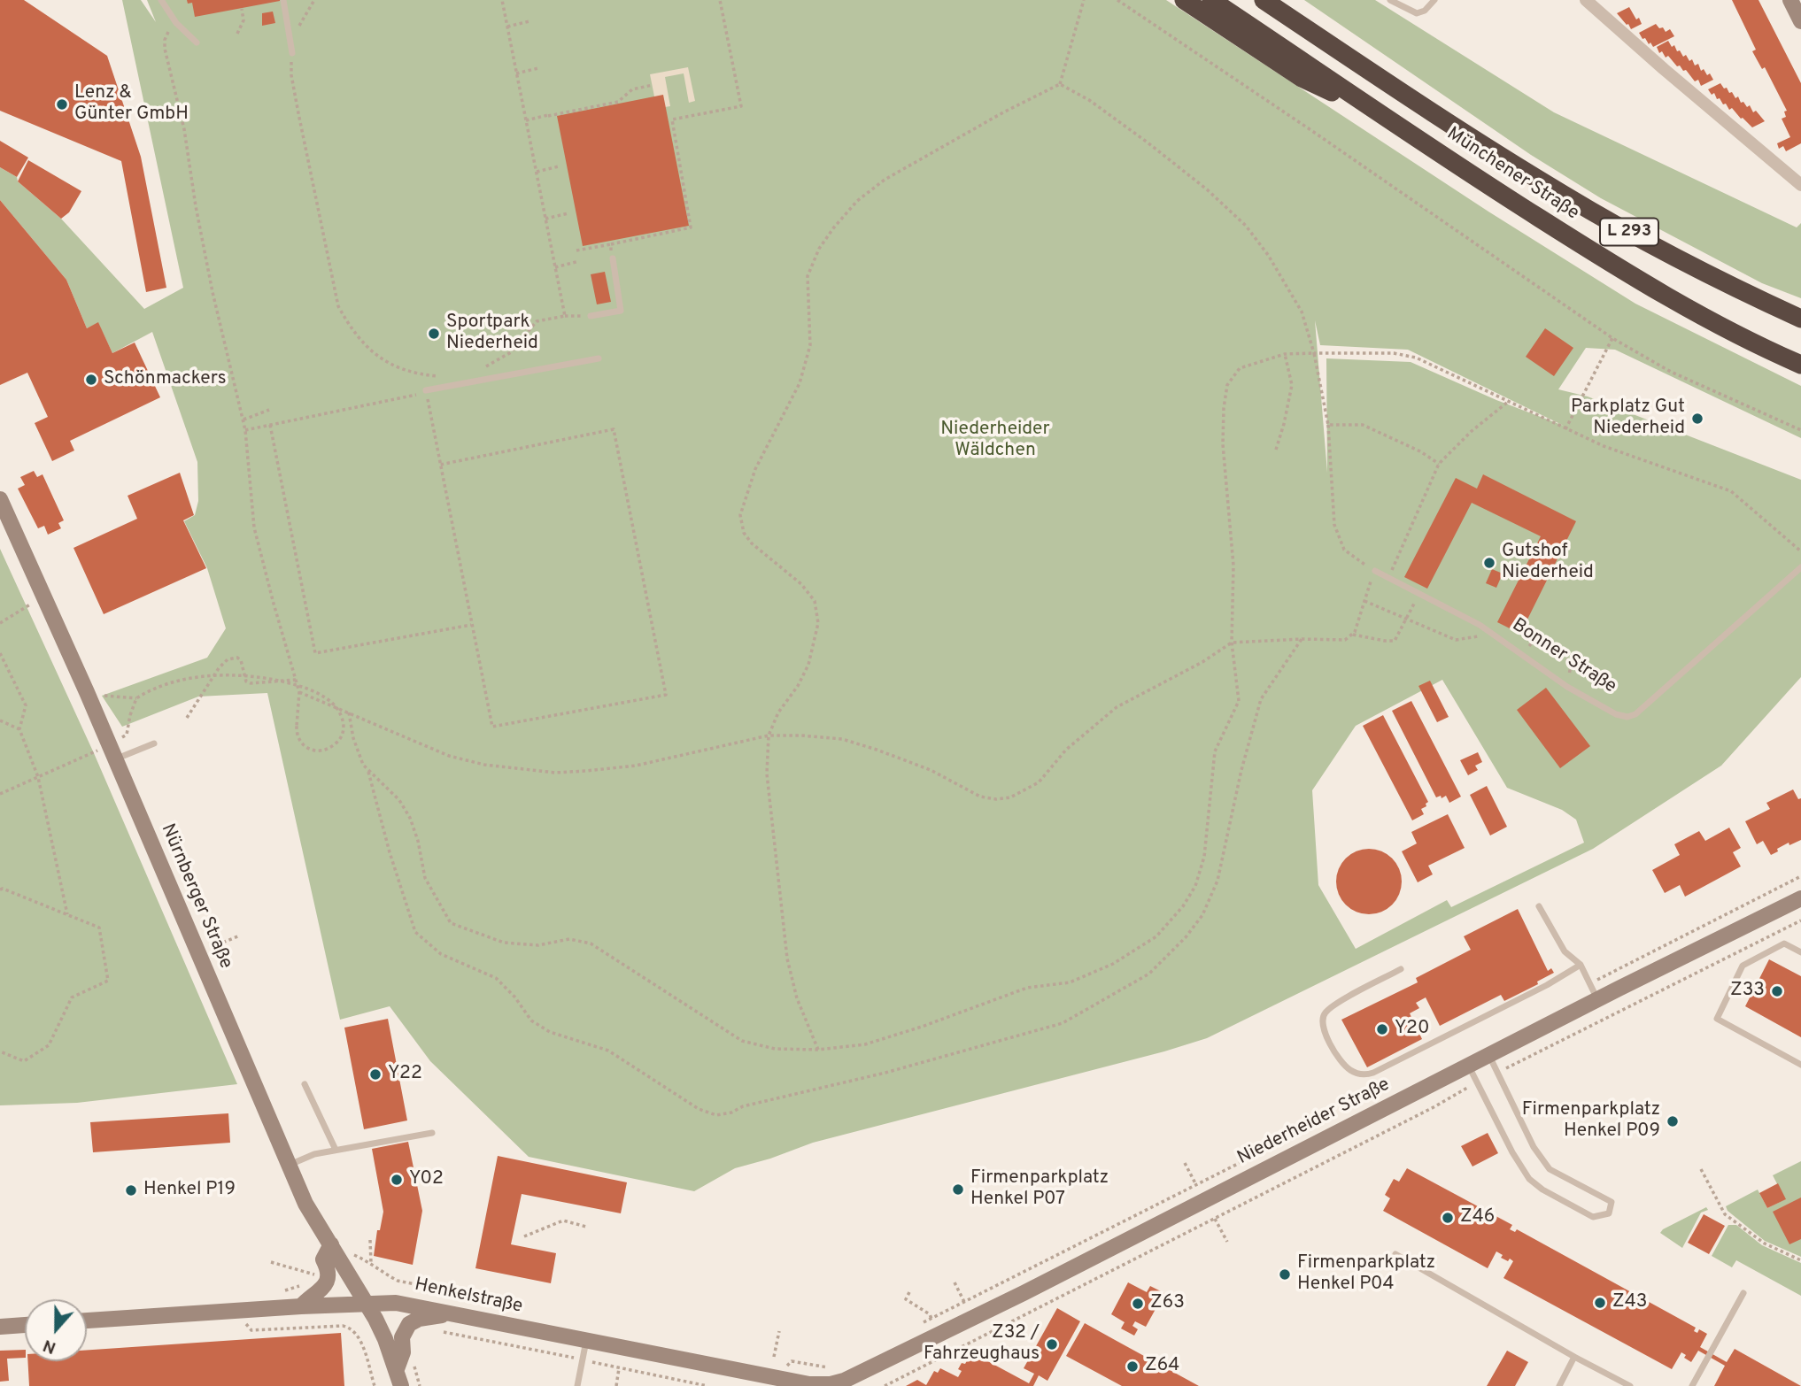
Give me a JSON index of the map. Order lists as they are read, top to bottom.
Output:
{
  "streets": {
    "highway": ["Münchener Straße", "L 293"],
    "street": ["Nürnberger Straße", "Niederheider Straße", "Henkelstraße"],
    "lane": ["Bonner Straße"]
  },
  "crossings": [
    ["Nürnberger Straße", "Henkelstraße"],
    ["Niederheider Straße", "Henkelstraße"]
  ],
  "parks": ["Niederheider Wäldchen"],
  "places": [
    "Lenz & Günter GmbH",
    "Sportpark Niederheid",
    "Schönmackers",
    "Parkplatz Gut Niederheid",
    "Gutshof Niederheid",
    "Z33",
    "Y20",
    "Y22",
    "Firmenparkplatz Henkel P09",
    "Y02",
    "Firmenparkplatz Henkel P07",
    "Henkel P19",
    "Z46",
    "Firmenparkplatz Henkel P04",
    "Z43",
    "Z63",
    "Z32 / Fahrzeughaus",
    "Z64"
  ],
  "north": "bottom"
}
